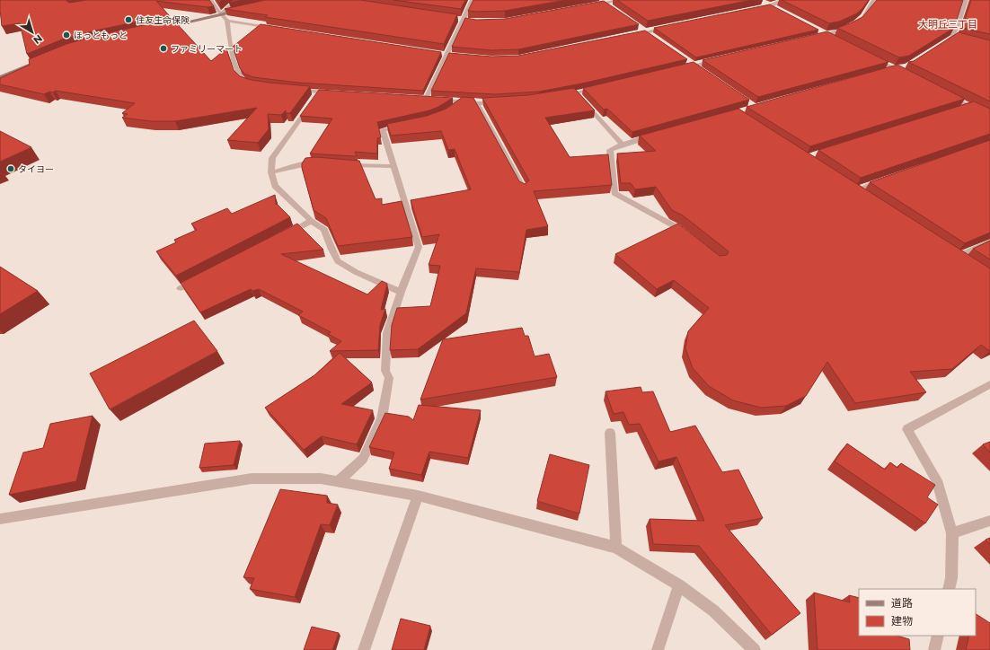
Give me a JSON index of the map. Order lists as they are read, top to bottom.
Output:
{
  "districts": ["大明丘三丁目"],
  "places": [
    "住友生命保険",
    "ほっともっと",
    "ファミリーマート",
    "タイヨー"
  ],
  "legend": ["道路", "建物"],
  "north": "bottom right"
}
